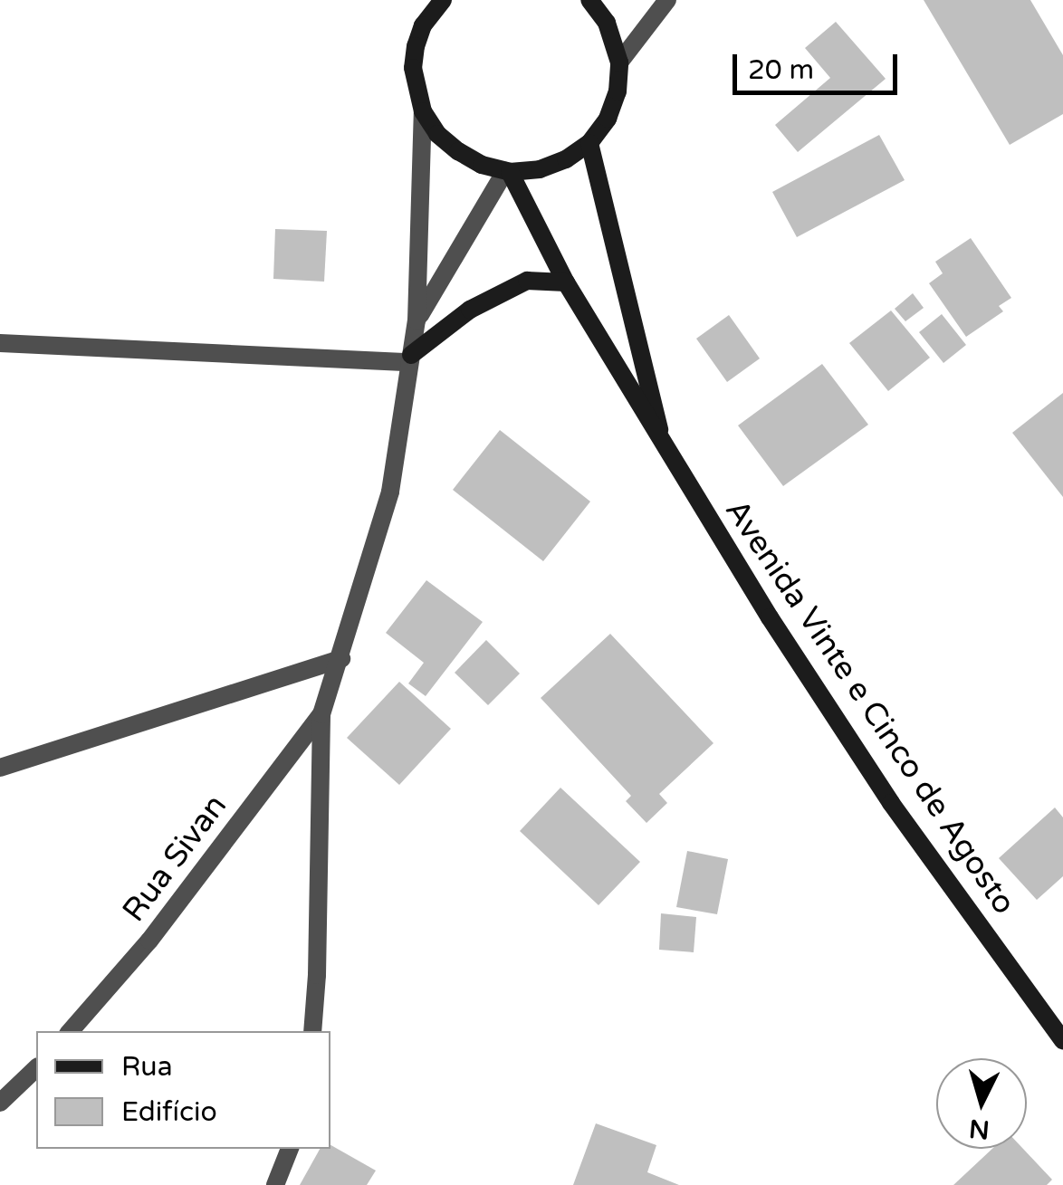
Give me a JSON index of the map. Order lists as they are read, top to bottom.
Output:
{
  "streets": {
    "main road": ["Avenida Vinte e Cinco de Agosto"],
    "street": ["Rua Sivan"]
  },
  "legend": ["Rua", "Edifício"],
  "scale_bar": "20 m",
  "north": "bottom"
}
